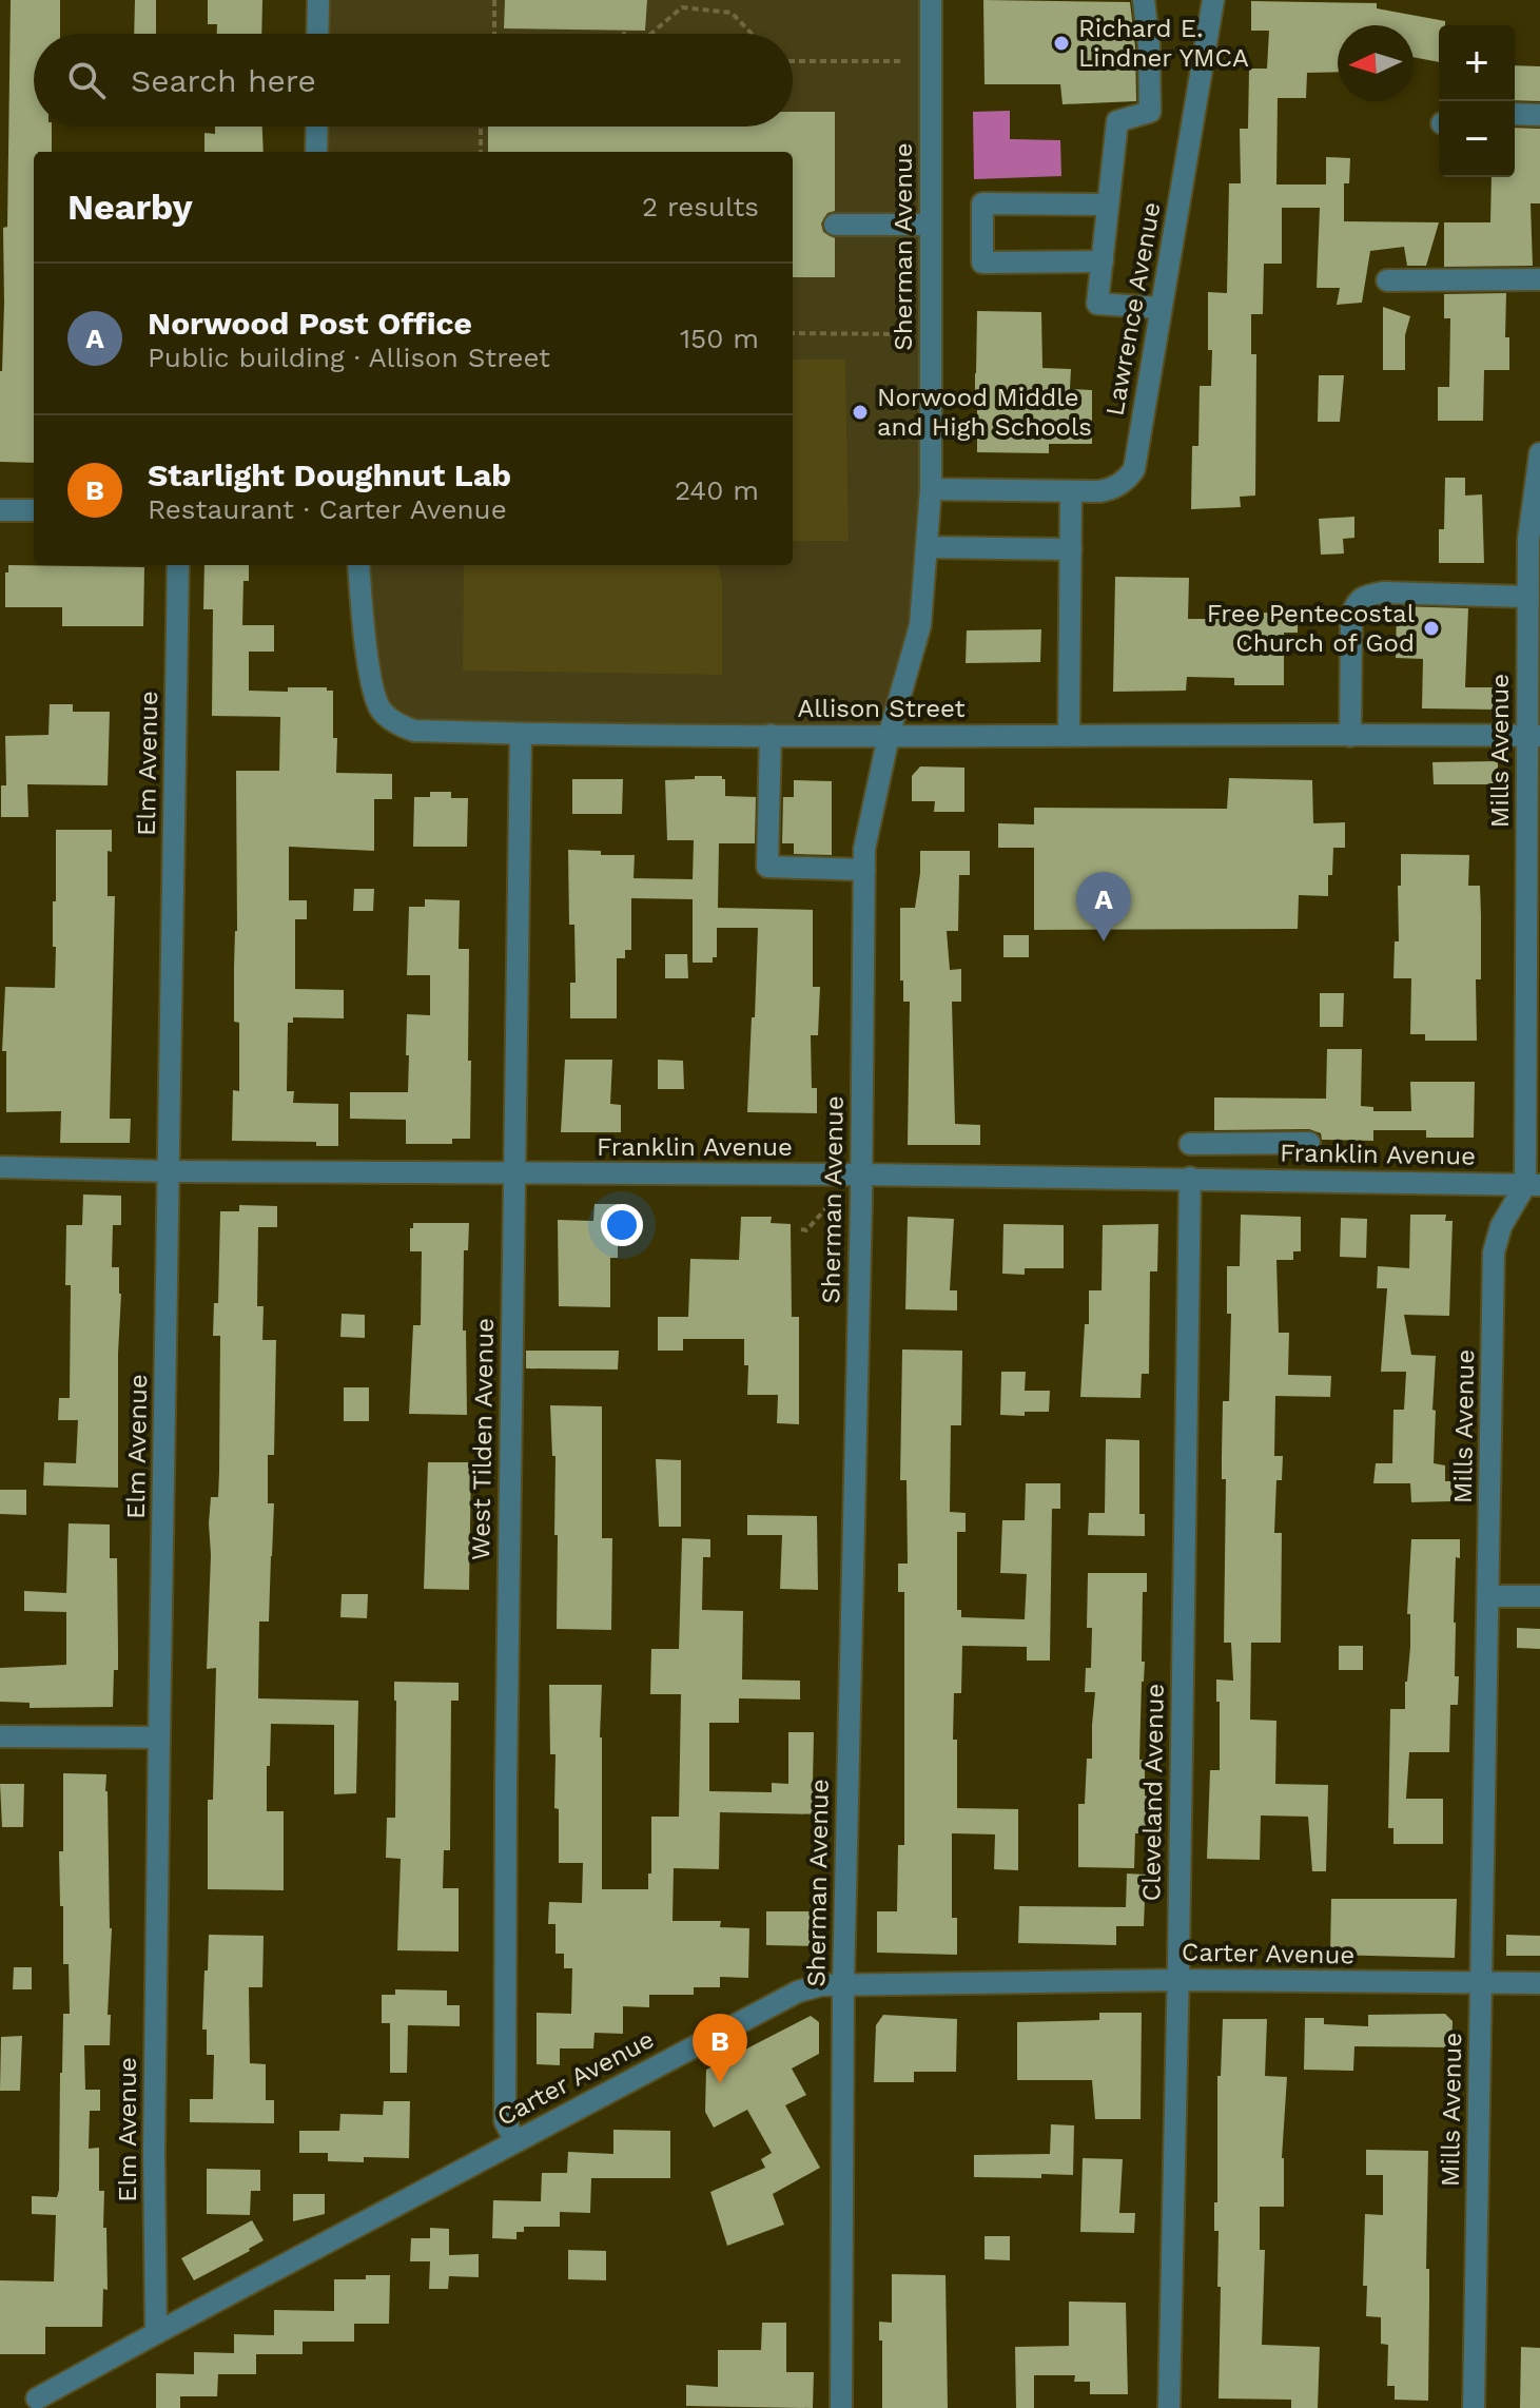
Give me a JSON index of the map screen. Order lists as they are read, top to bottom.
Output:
{
  "streets": {
    "street": [
      "Sherman Avenue",
      "Lawrence Avenue",
      "Allison Street",
      "Mills Avenue",
      "Elm Avenue",
      "Franklin Avenue",
      "West Tilden Avenue",
      "Cleveland Avenue",
      "Carter Avenue"
    ]
  },
  "crossings": [
    ["Sherman Avenue", "Lawrence Avenue"],
    ["Sherman Avenue", "Allison Street"],
    ["Sherman Avenue", "Franklin Avenue"],
    ["Sherman Avenue", "Carter Avenue"],
    ["Allison Street", "Mills Avenue"],
    ["Allison Street", "West Tilden Avenue"],
    ["Mills Avenue", "Franklin Avenue"],
    ["Mills Avenue", "Carter Avenue"],
    ["Elm Avenue", "Franklin Avenue"],
    ["Elm Avenue", "Carter Avenue"],
    ["Franklin Avenue", "West Tilden Avenue"],
    ["Franklin Avenue", "Cleveland Avenue"],
    ["West Tilden Avenue", "Carter Avenue"],
    ["Cleveland Avenue", "Carter Avenue"]
  ],
  "places": ["Richard E. Lindner YMCA", "Norwood Middle and High Schools", "Free Pentecostal Church of God"],
  "north": "left",
  "page": {
    "map_buttons": ["+", "−"],
    "search": "Search here",
    "heading": ["Nearby", "2 results"],
    "list": [
      {
        "mark": "A",
        "name": "Norwood Post Office",
        "note": "Public building · Allison Street",
        "value": "150 m"
      },
      {
        "mark": "B",
        "name": "Starlight Doughnut Lab",
        "note": "Restaurant · Carter Avenue",
        "value": "240 m"
      }
    ],
    "pins": ["A", "B"]
  }
}
